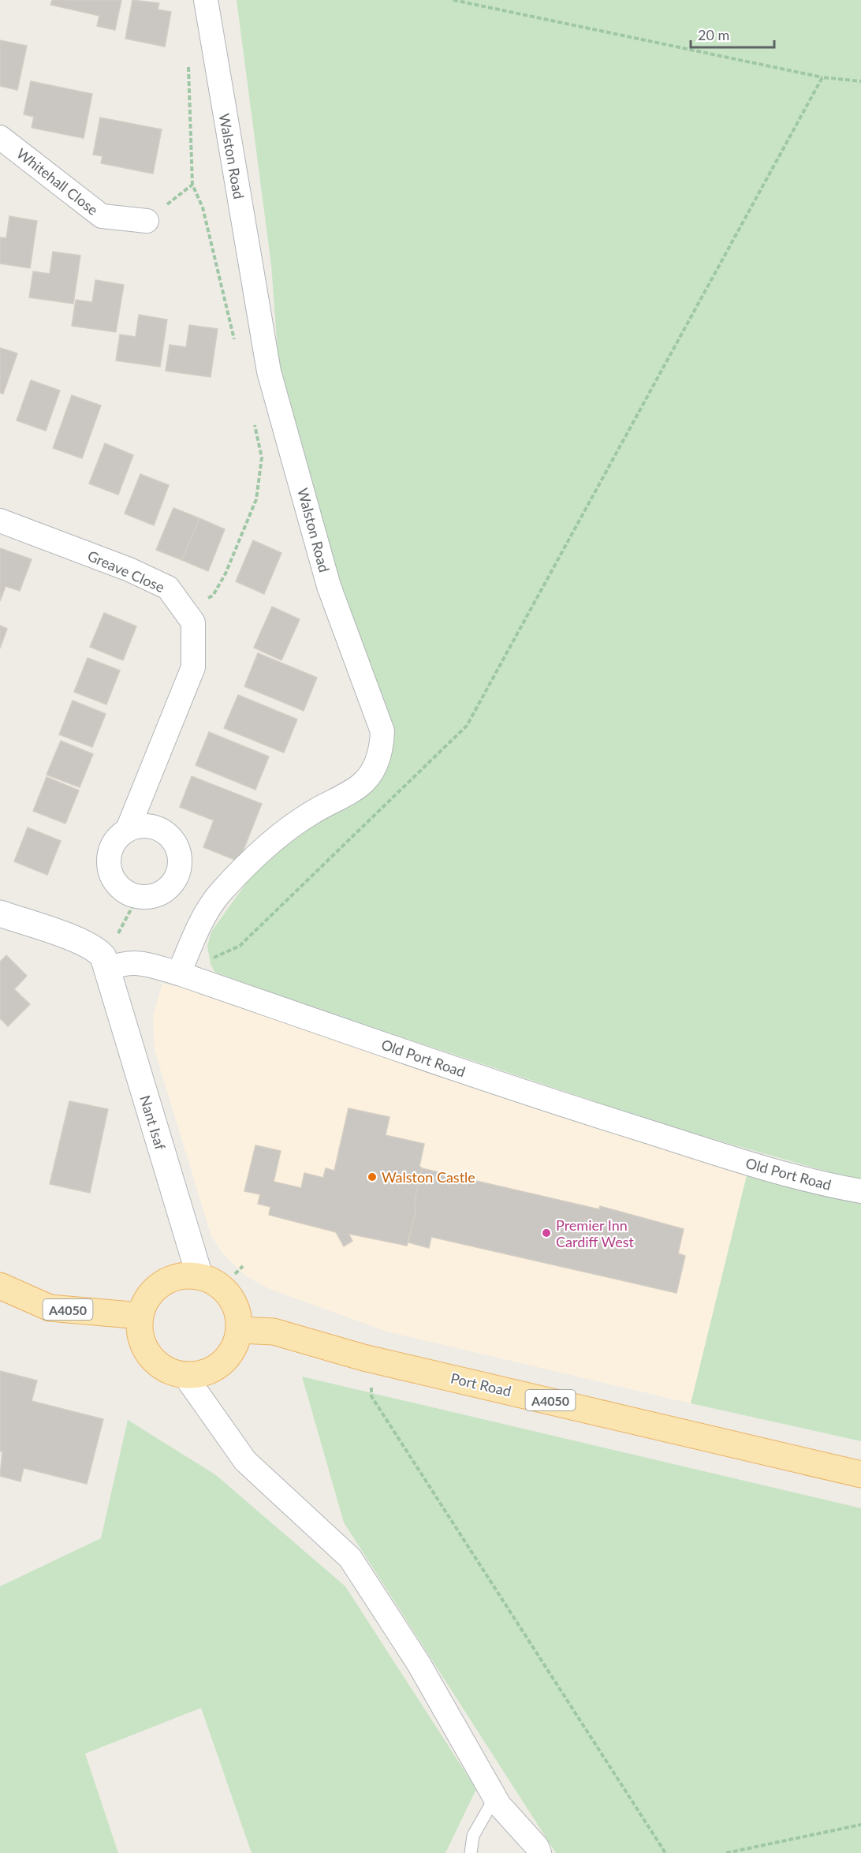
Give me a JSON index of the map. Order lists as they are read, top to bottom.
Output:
{
  "streets": {
    "main road": ["A4050", "Port Road"],
    "street": [
      "Walston Road",
      "Whitehall Close",
      "Greave Close",
      "Old Port Road",
      "Nant Isaf"
    ]
  },
  "crossings": [
    ["Walston Road", "Old Port Road"],
    ["Old Port Road", "Nant Isaf"],
    ["Nant Isaf", "A4050"],
    ["Nant Isaf", "Port Road"],
    ["A4050", "Port Road"]
  ],
  "places": ["Walston Castle", "Premier Inn Cardiff West"],
  "scale_bar": "20 m"
}
